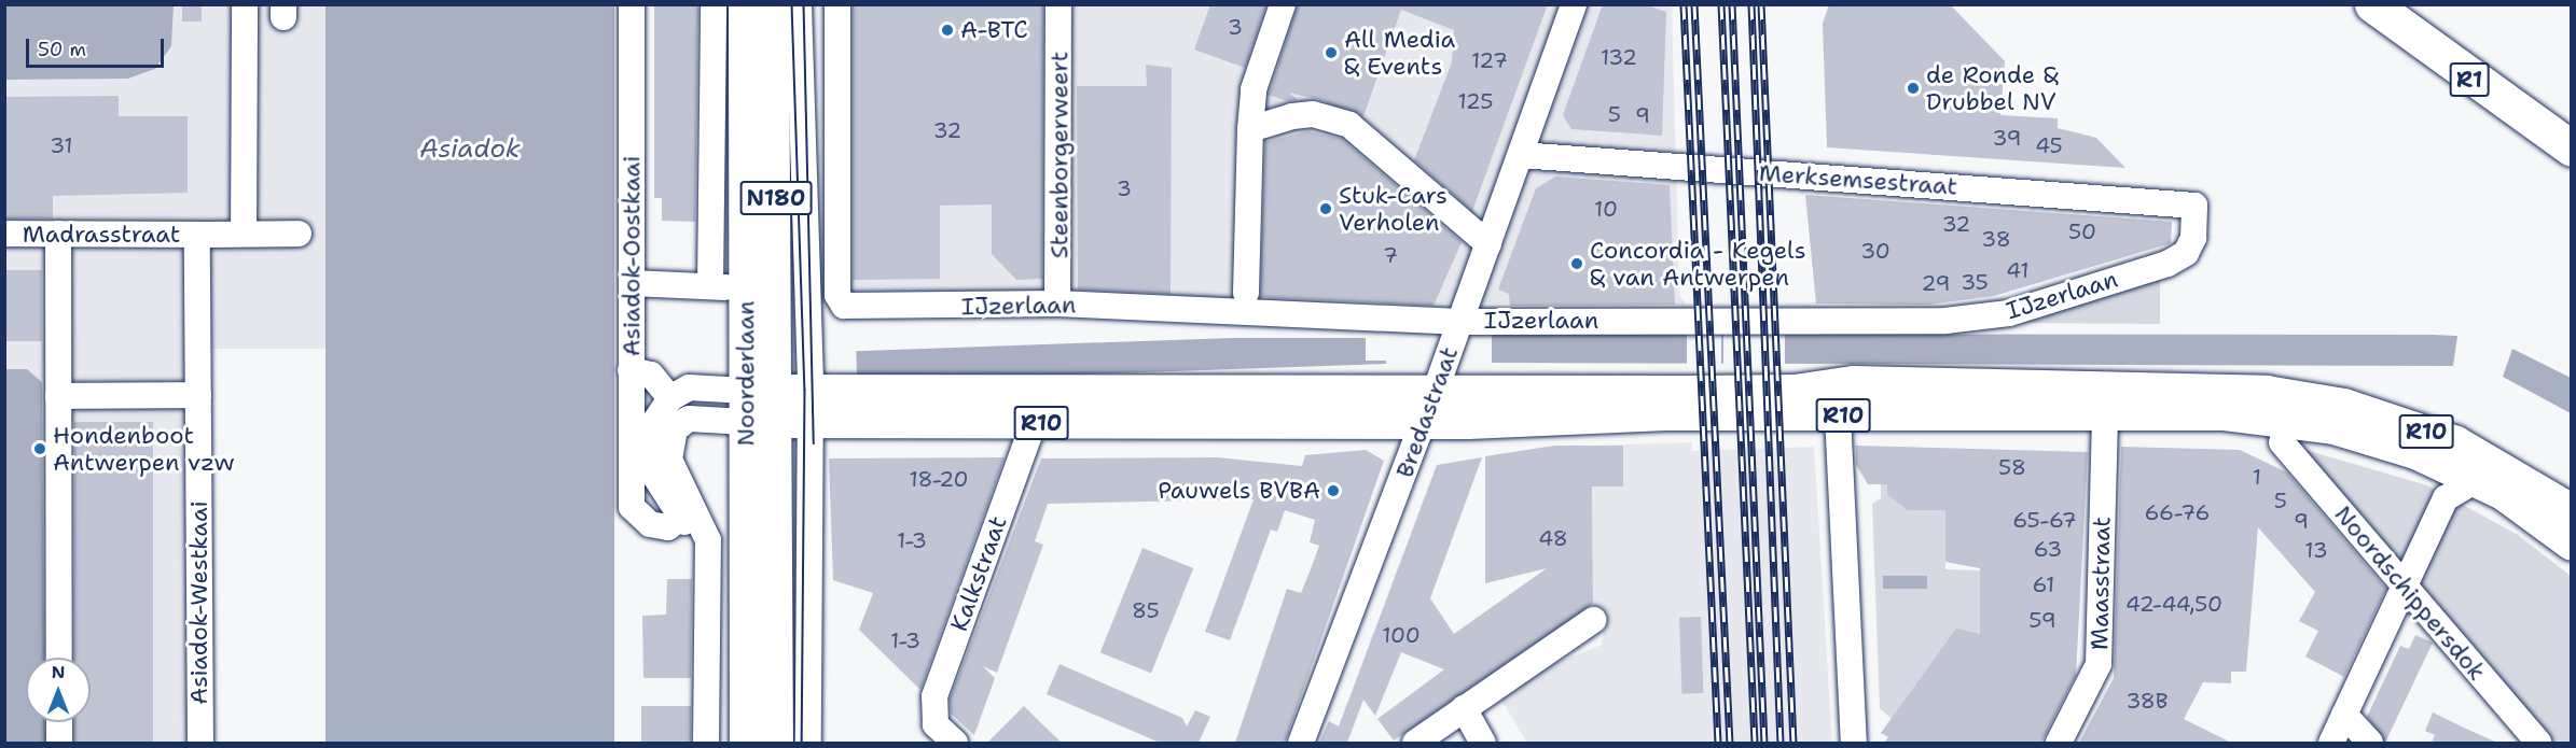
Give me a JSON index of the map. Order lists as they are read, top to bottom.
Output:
{
  "streets": {
    "highway": ["R1"],
    "main road": [
      "N180",
      "Noorderlaan",
      "Bredastraat",
      "R10"
    ],
    "street": [
      "Steenborgerweert",
      "Merksemsestraat",
      "Madrasstraat",
      "Asiadok-Oostkaai",
      "IJzerlaan",
      "Kalkstraat",
      "Maasstraat",
      "Noordschippersdok",
      "Asiadok-Westkaai"
    ]
  },
  "crossings": [
    ["Steenborgerweert", "IJzerlaan"],
    ["Merksemsestraat", "IJzerlaan"],
    ["Merksemsestraat", "Bredastraat"],
    ["Madrasstraat", "Asiadok-Westkaai"],
    ["IJzerlaan", "Bredastraat"],
    ["Noorderlaan", "R10"],
    ["Bredastraat", "R10"],
    ["R10", "Kalkstraat"],
    ["R10", "Maasstraat"],
    ["R10", "Noordschippersdok"]
  ],
  "water": ["Asiadok"],
  "places": [
    "A-BTC",
    "All Media & Events",
    "de Ronde & Drubbel NV",
    "Stuk-Cars Verholen",
    "Concordia - Kegels & van Antwerpen",
    "Hondenboot Antwerpen vzw",
    "Pauwels BVBA"
  ],
  "house_numbers": [
    "3",
    "132",
    "127",
    "125",
    "5",
    "9",
    "32",
    "39",
    "31",
    "45",
    "3",
    "10",
    "32",
    "50",
    "38",
    "30",
    "7",
    "41",
    "35",
    "29",
    "58",
    "1",
    "18-20",
    "5",
    "66-76",
    "65-67",
    "9",
    "48",
    "1-3",
    "63",
    "13",
    "61",
    "42-44,50",
    "85",
    "59",
    "100",
    "1-3",
    "38B"
  ],
  "scale_bar": "50 m",
  "north": "top"
}
